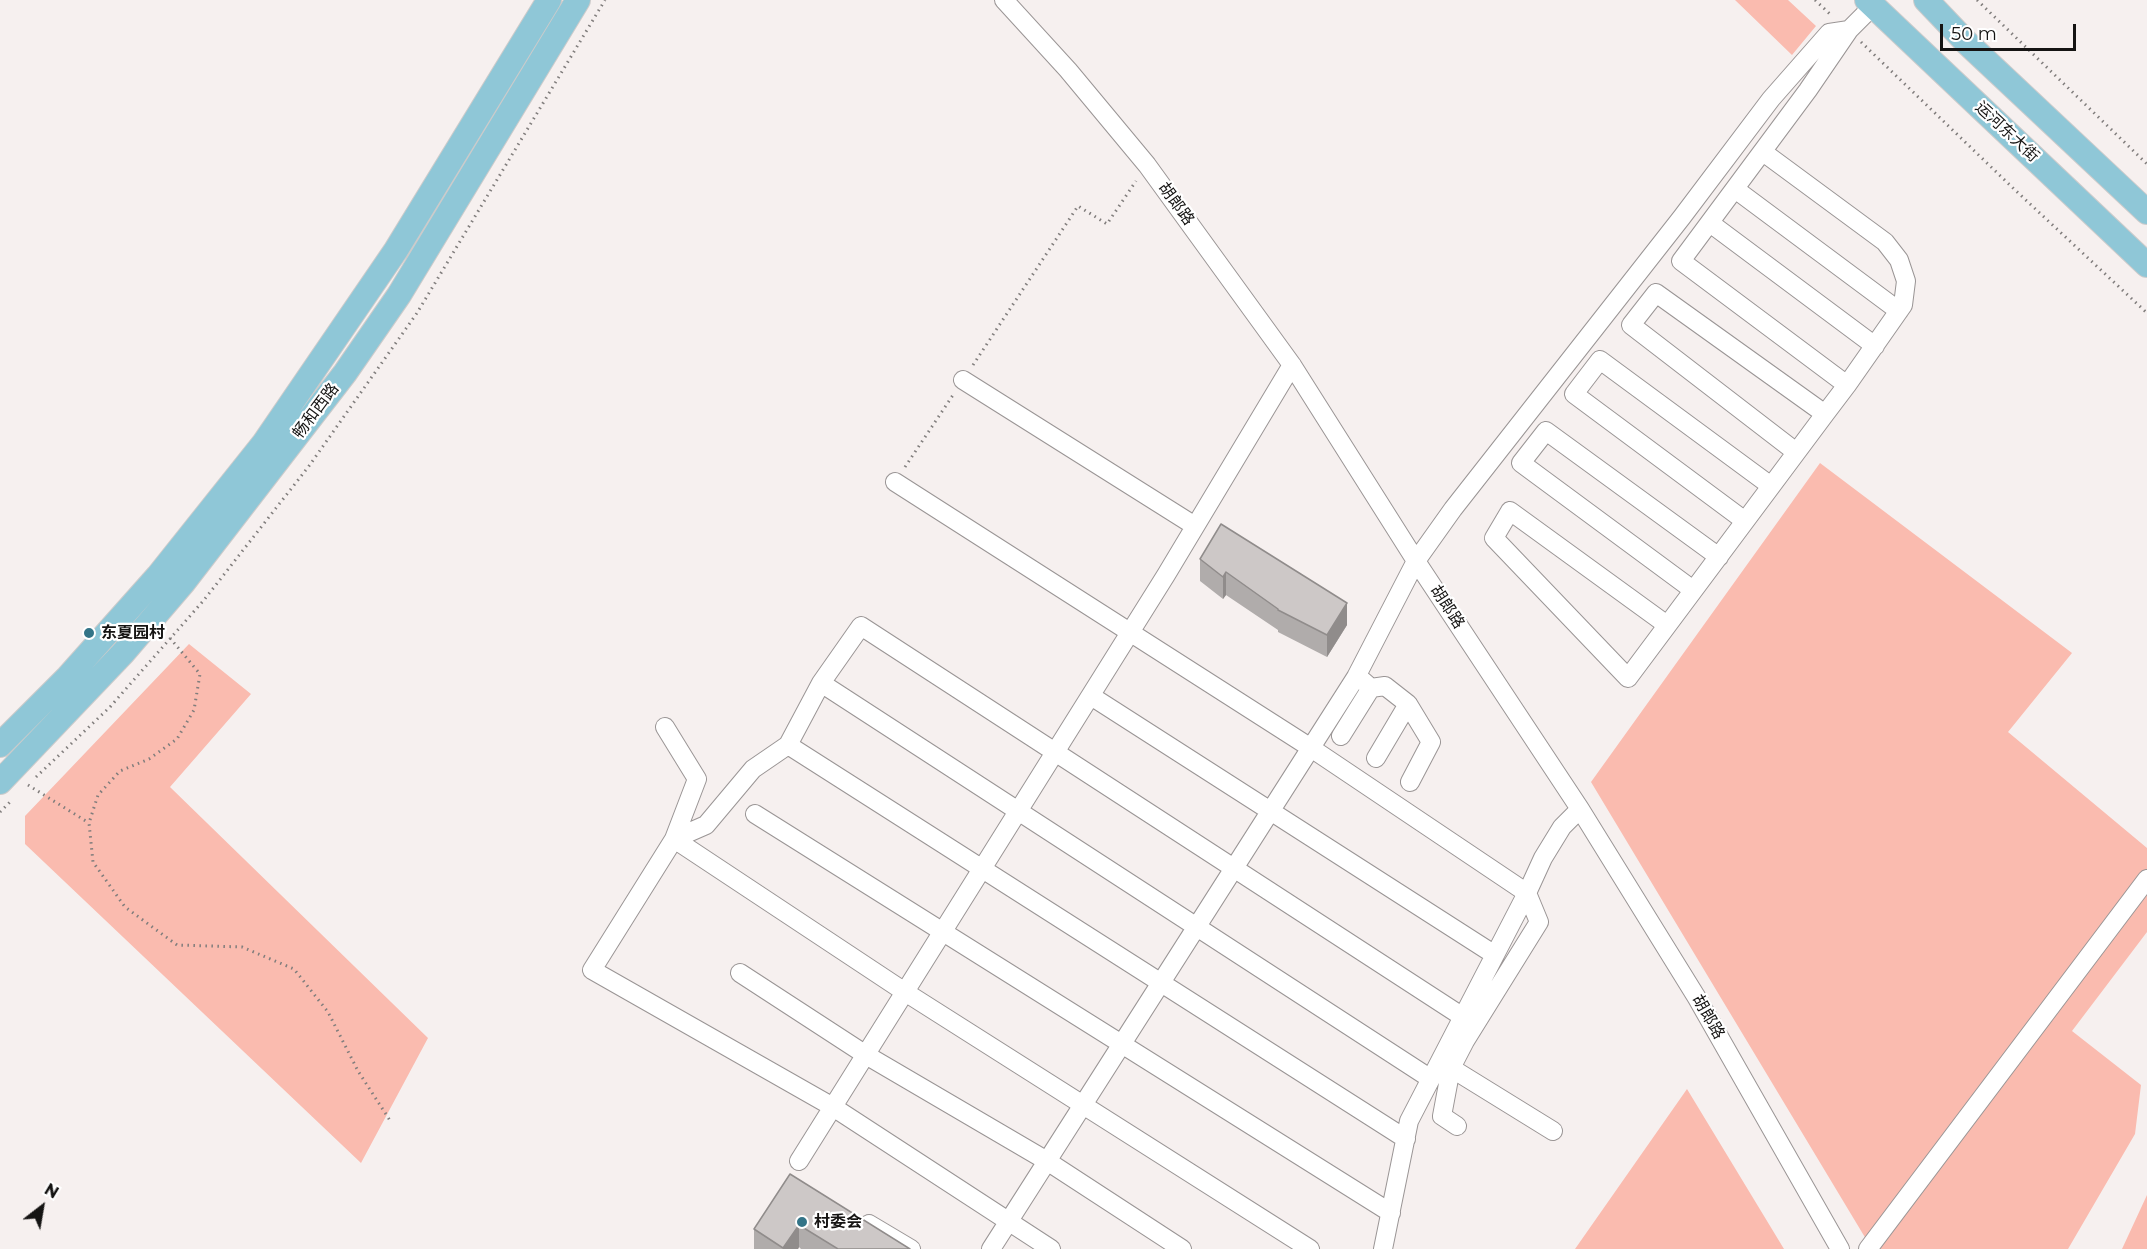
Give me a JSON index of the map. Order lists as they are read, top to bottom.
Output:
{
  "streets": {
    "main road": ["运河东大街", "畅和西路"],
    "street": ["胡郎路"]
  },
  "places": ["东夏园村", "村委会"],
  "scale_bar": "50 m",
  "north": "top right"
}
